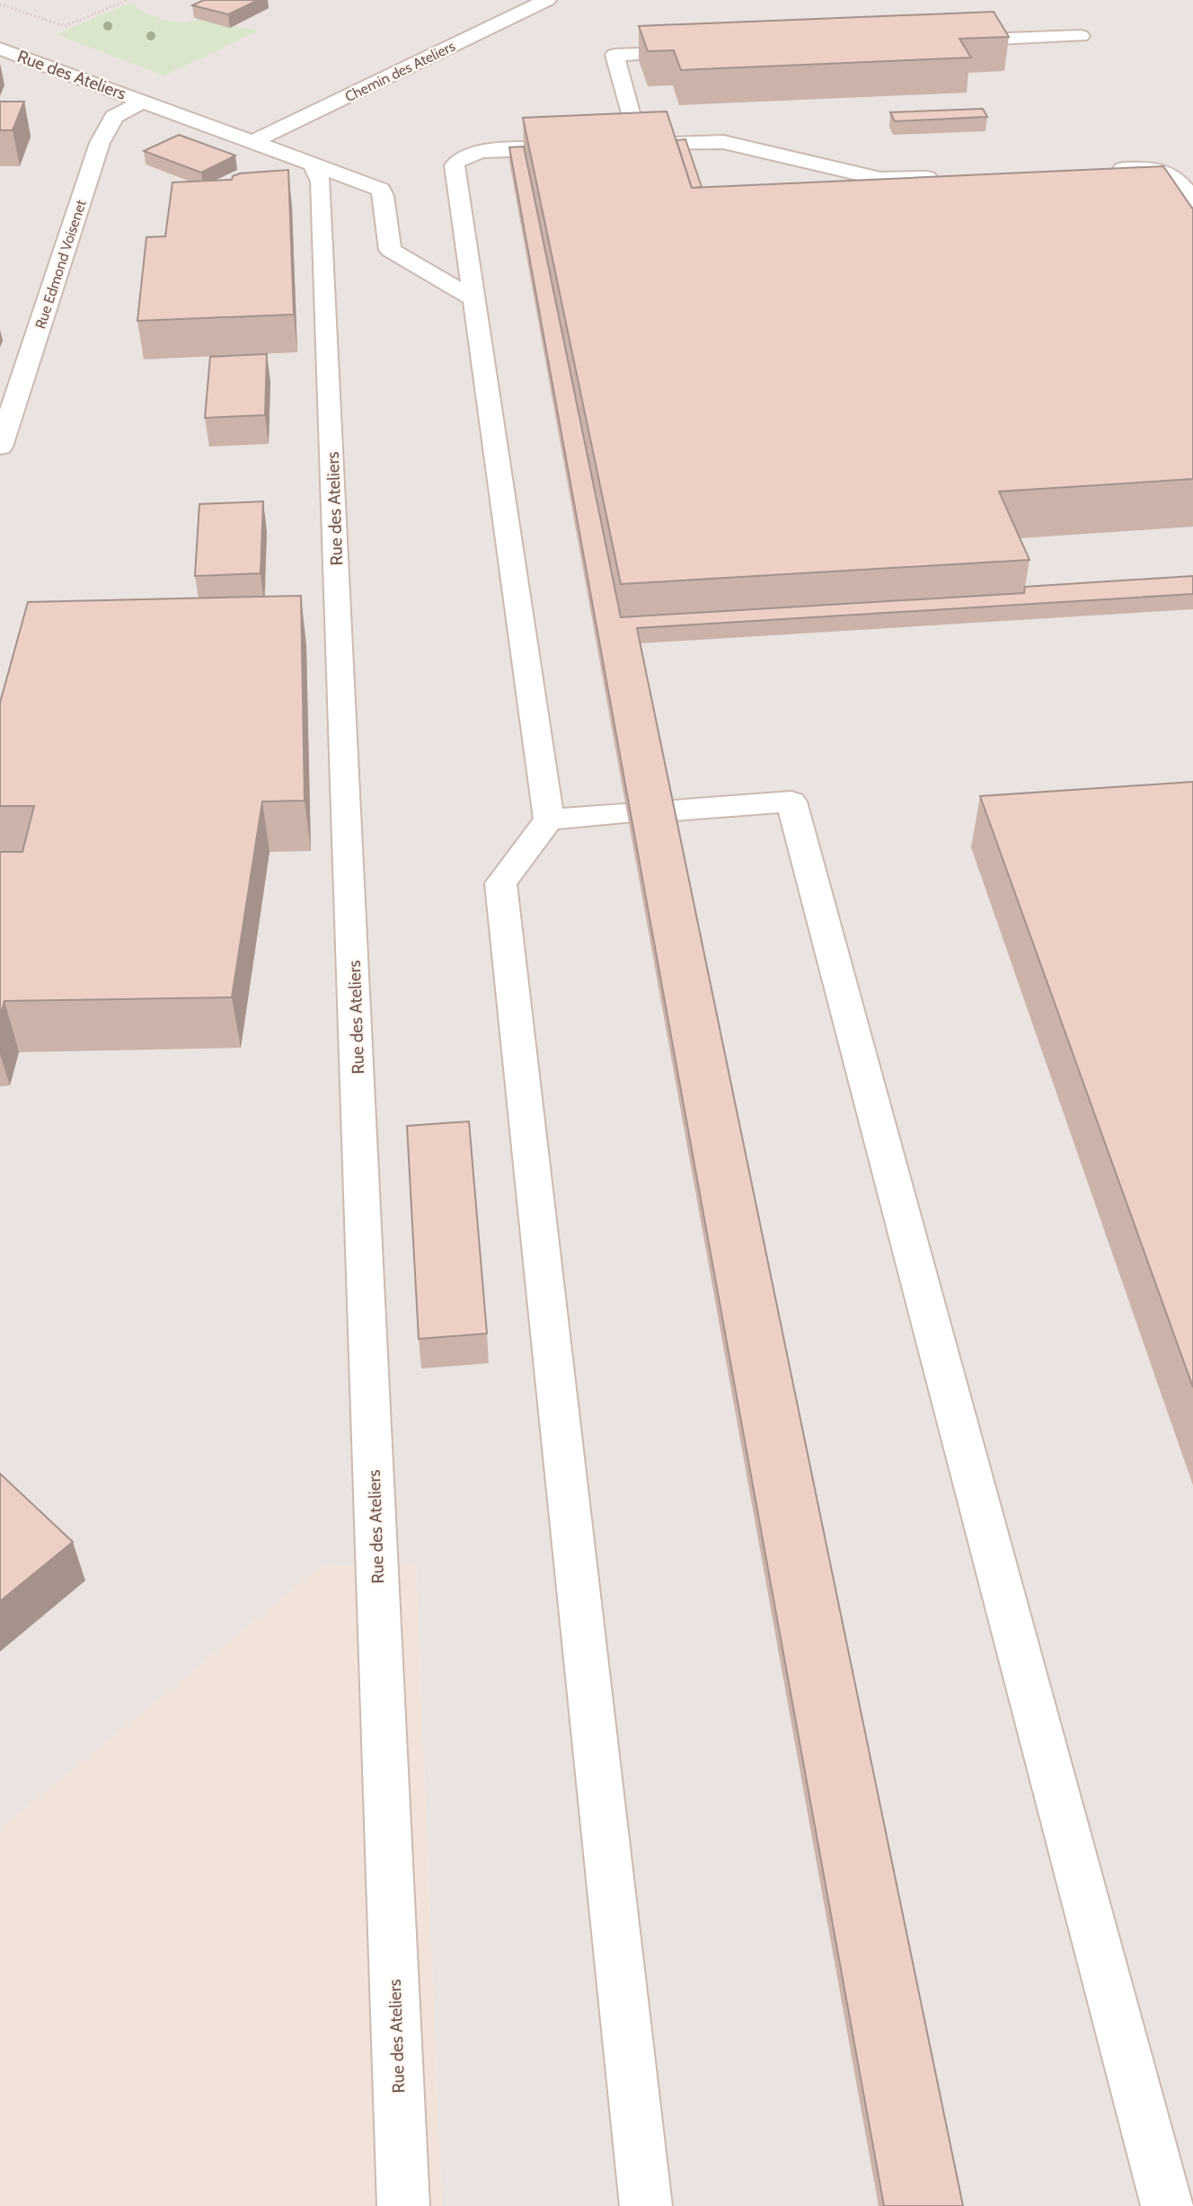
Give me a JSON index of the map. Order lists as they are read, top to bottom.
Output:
{
  "streets": {
    "street": ["Chemin des Ateliers", "Rue des Ateliers", "Rue Edmond Voisenet"]
  },
  "crossings": [
    ["Chemin des Ateliers", "Rue des Ateliers"],
    ["Rue des Ateliers", "Rue Edmond Voisenet"]
  ]
}
